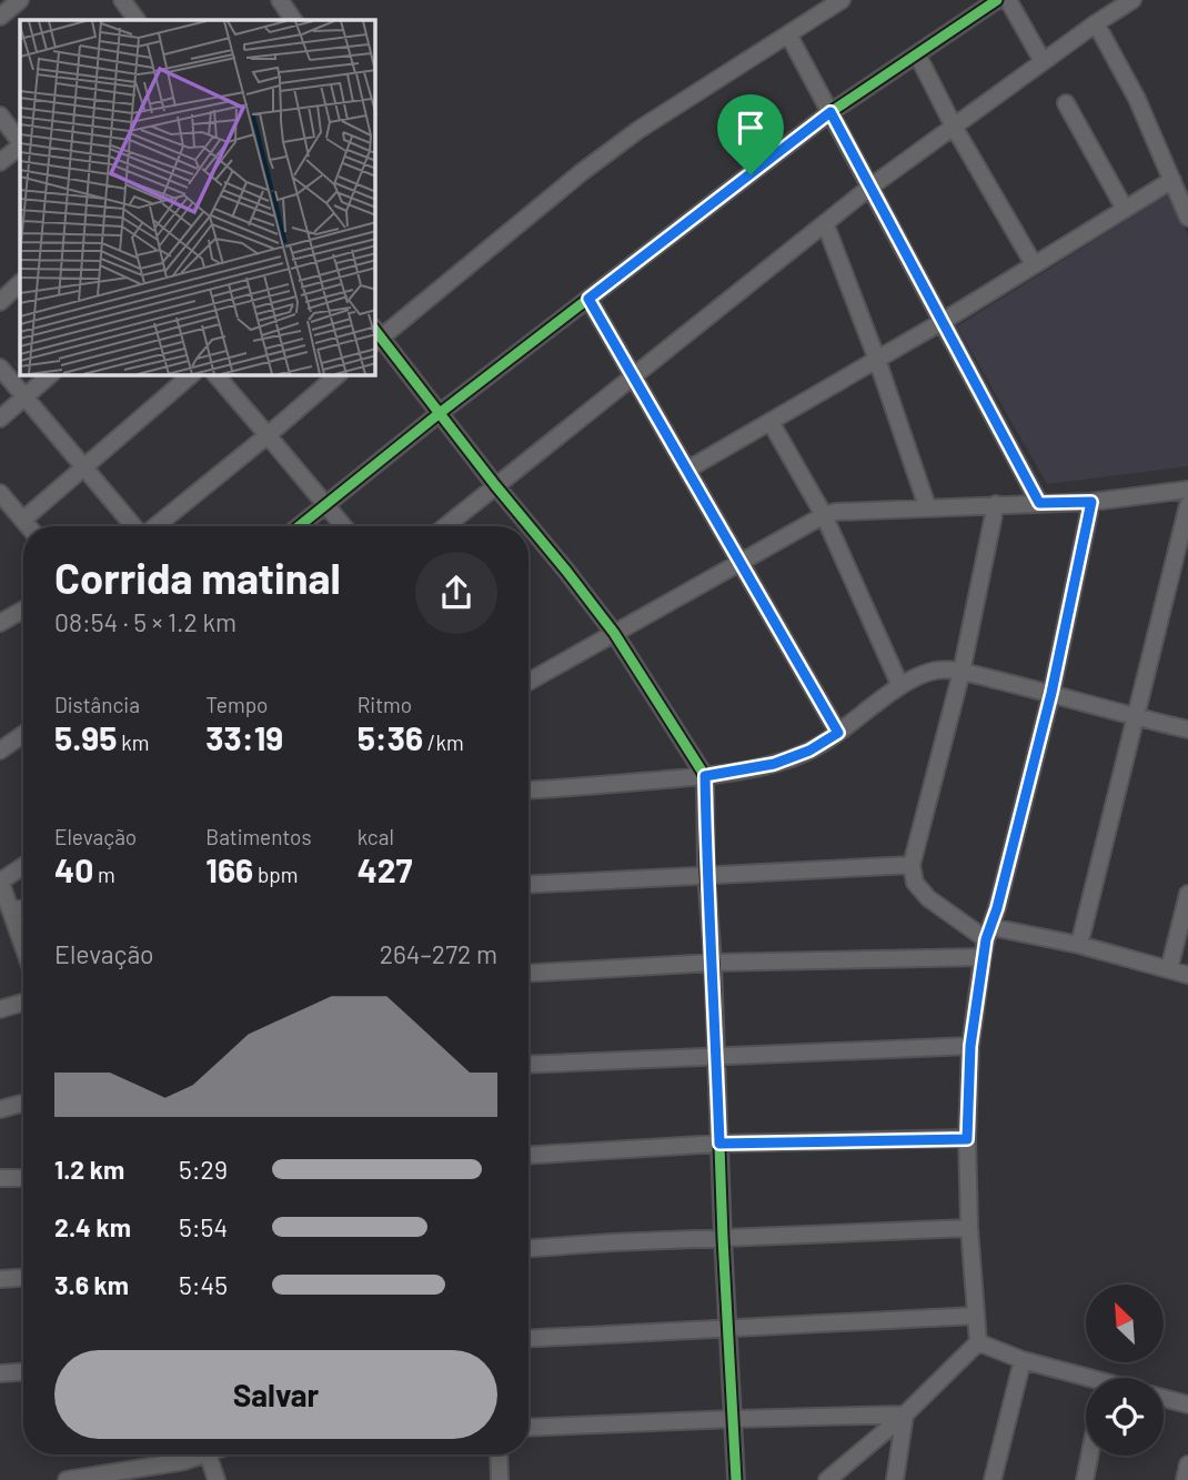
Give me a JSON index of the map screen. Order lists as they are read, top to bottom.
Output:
{
  "north": "top left",
  "page": {
    "heading": ["Corrida matinal", "08:54 · 5 × 1.2 km"],
    "stats": [
      ["Distância", "5.95 km"],
      ["Tempo", "33:19"],
      ["Ritmo", "5:36 /km"],
      ["Elevação", "40 m"],
      ["Batimentos", "166 bpm"],
      ["kcal", "427"]
    ],
    "chart": ["Elevação", "264–272 m"],
    "list": [
      {
        "name": "1.2 km",
        "note": "5:29"
      },
      {
        "name": "2.4 km",
        "note": "5:54"
      },
      {
        "name": "3.6 km",
        "note": "5:45"
      }
    ],
    "buttons": "Salvar"
  }
}
